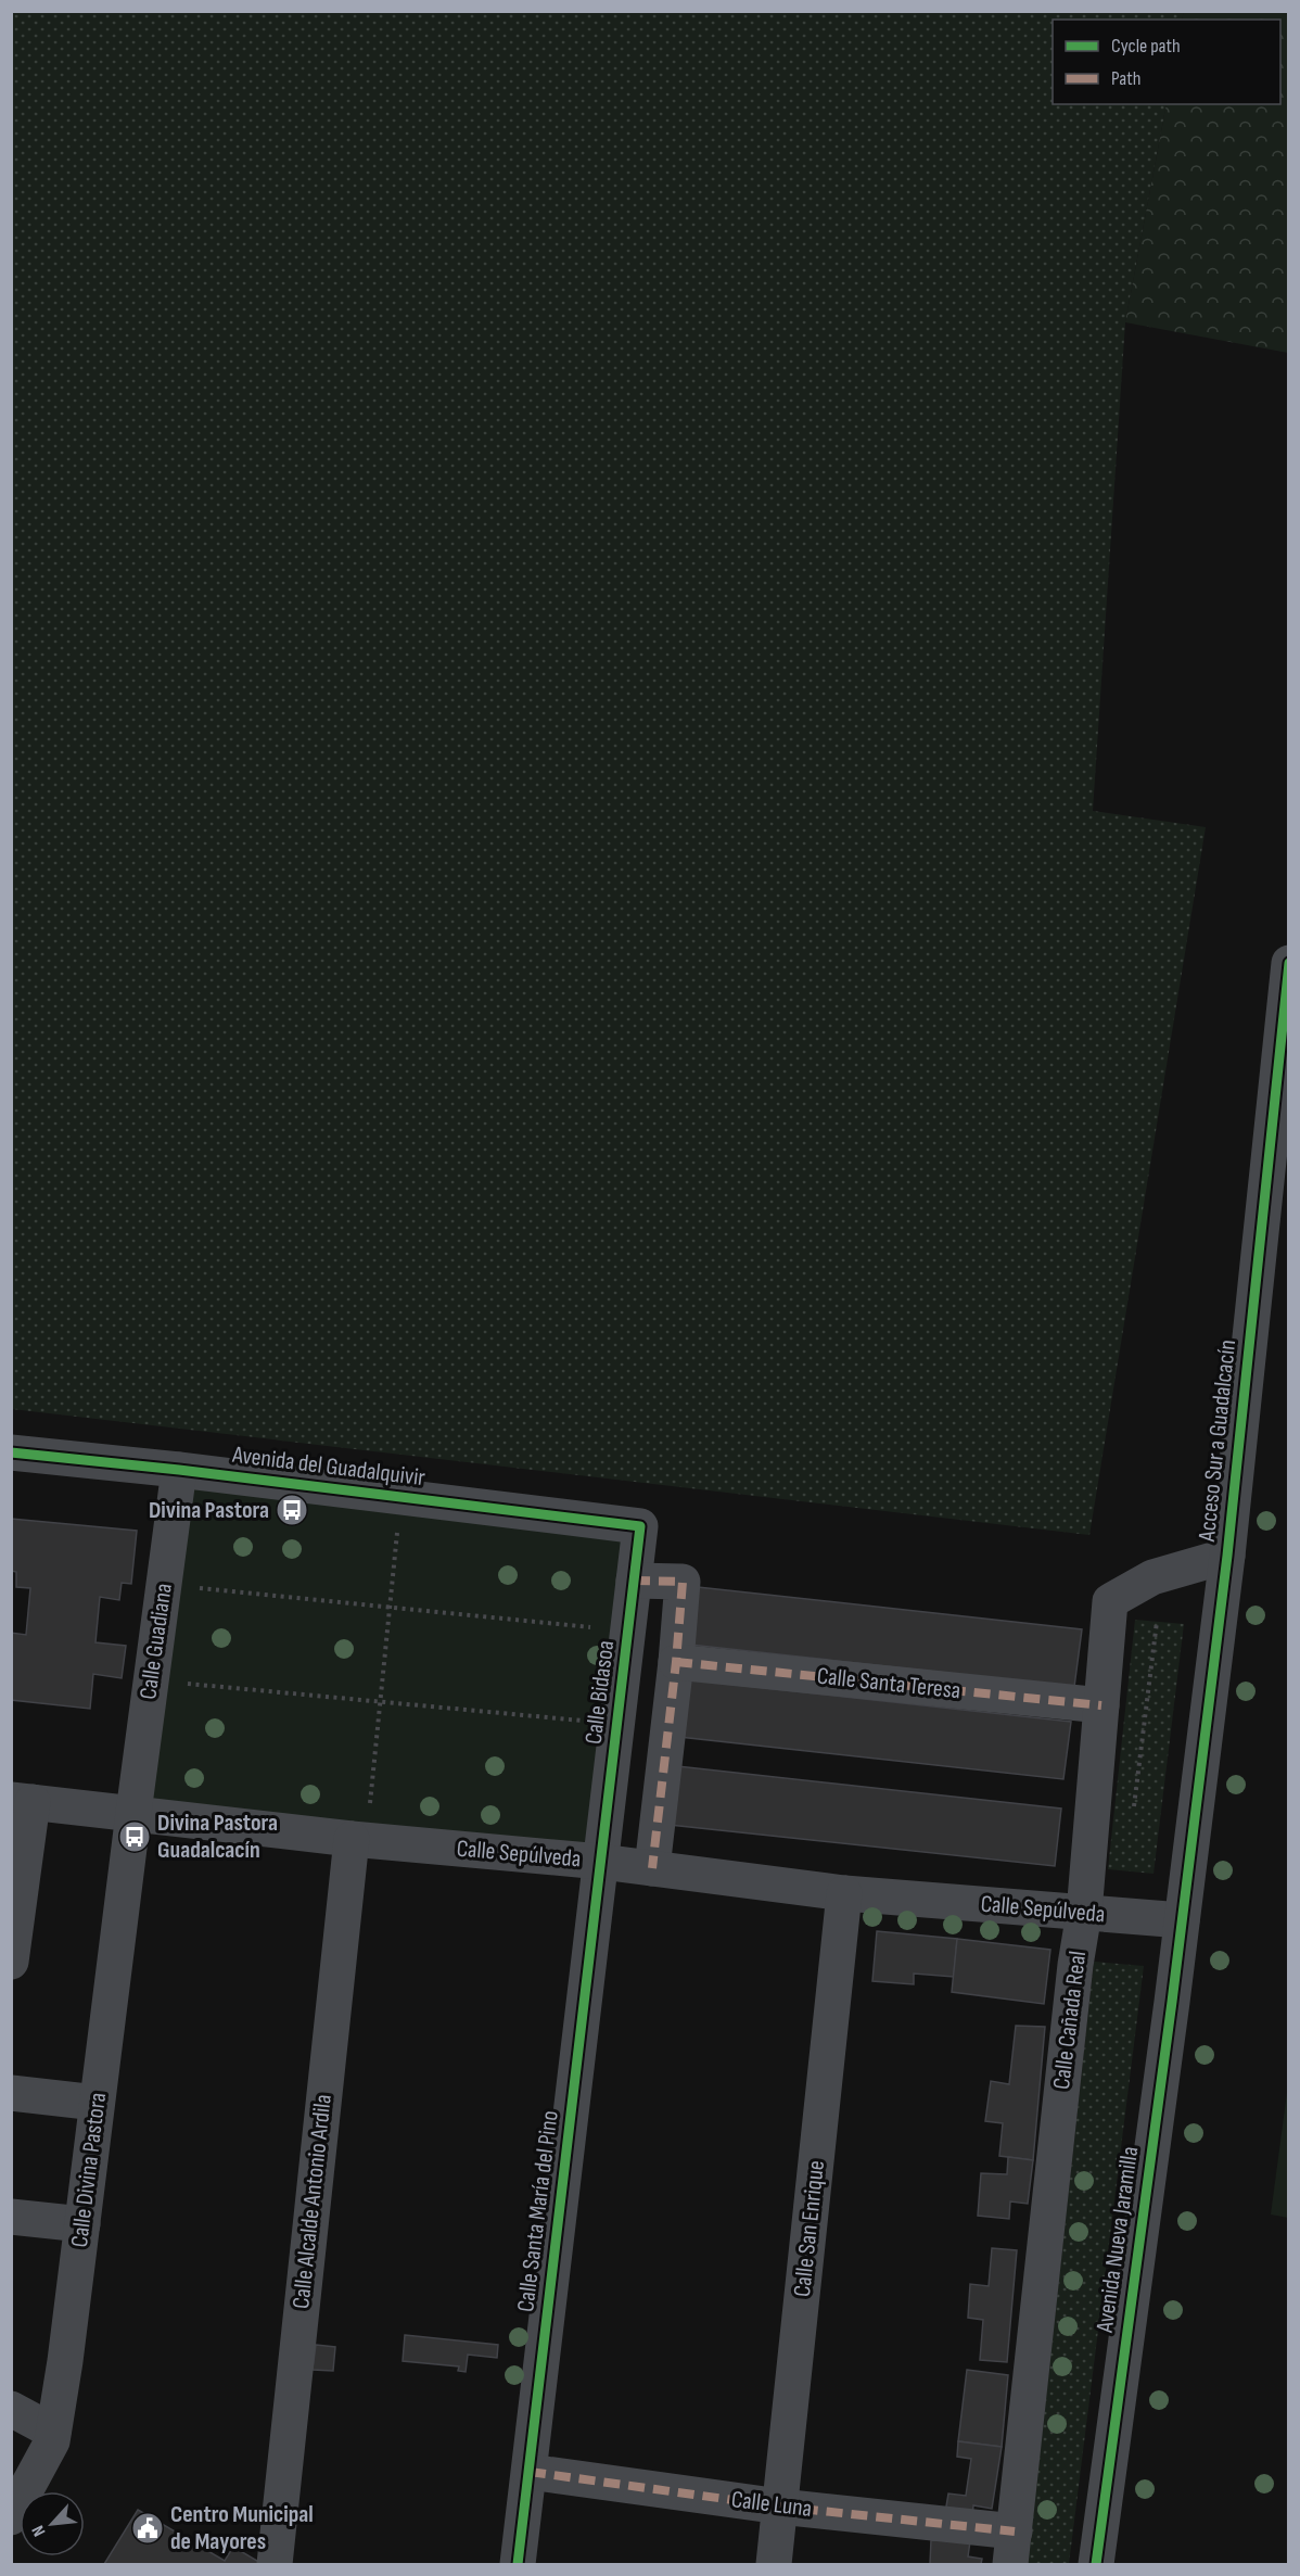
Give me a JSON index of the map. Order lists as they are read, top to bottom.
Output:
{
  "streets": {
    "street": [
      "Acceso Sur a Guadalcacín",
      "Avenida del Guadalquivir",
      "Calle Guadiana",
      "Calle Santa Teresa",
      "Calle Bidasoa",
      "Calle Sepúlveda",
      "Calle Cañada Real",
      "Calle Divina Pastora",
      "Calle Alcalde Antonio Ardila",
      "Calle Santa María del Pino",
      "Calle San Enrique",
      "Avenida Nueva Jaramilla",
      "Calle Luna"
    ]
  },
  "crossings": [
    ["Acceso Sur a Guadalcacín", "Calle Sepúlveda"],
    ["Acceso Sur a Guadalcacín", "Calle Cañada Real"],
    ["Acceso Sur a Guadalcacín", "Avenida Nueva Jaramilla"],
    ["Avenida del Guadalquivir", "Calle Guadiana"],
    ["Avenida del Guadalquivir", "Calle Bidasoa"],
    ["Calle Guadiana", "Calle Sepúlveda"],
    ["Calle Guadiana", "Calle Divina Pastora"],
    ["Calle Santa Teresa", "Calle Cañada Real"],
    ["Calle Bidasoa", "Calle Sepúlveda"],
    ["Calle Bidasoa", "Calle Santa María del Pino"],
    ["Calle Sepúlveda", "Calle Cañada Real"],
    ["Calle Sepúlveda", "Calle Divina Pastora"],
    ["Calle Sepúlveda", "Calle Alcalde Antonio Ardila"],
    ["Calle Sepúlveda", "Calle Santa María del Pino"],
    ["Calle Sepúlveda", "Calle San Enrique"],
    ["Calle Sepúlveda", "Avenida Nueva Jaramilla"],
    ["Calle Cañada Real", "Calle Luna"],
    ["Calle Santa María del Pino", "Calle Luna"],
    ["Calle San Enrique", "Calle Luna"]
  ],
  "places": {
    "bus stop": ["Divina Pastora", "Divina Pastora Guadalcacín"],
    "public building": ["Centro Municipal de Mayores"]
  },
  "legend": ["Cycle path", "Path"],
  "north": "bottom left"
}
